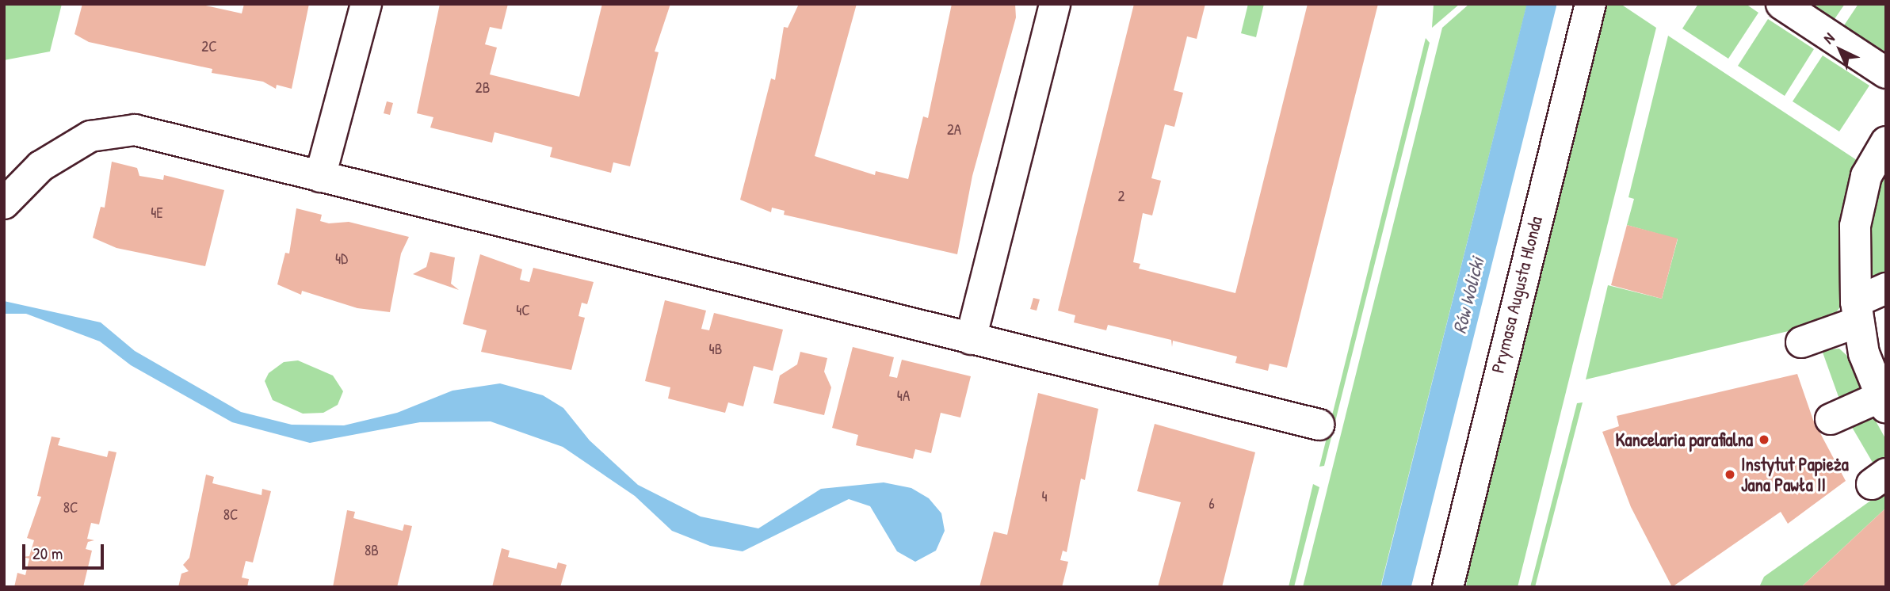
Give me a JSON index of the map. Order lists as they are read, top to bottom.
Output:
{
  "streets": {
    "street": ["Prymasa Augusta Hlonda"]
  },
  "water": ["Rów Wolicki"],
  "places": ["Kancelaria parafialna", "Instytut Papieża Jana Pawła II"],
  "house_numbers": [
    "2C",
    "2B",
    "2A",
    "2",
    "4E",
    "4D",
    "4C",
    "4B",
    "4A",
    "4",
    "6",
    "8C",
    "8C",
    "8B"
  ],
  "scale_bar": "20 m",
  "north": "top left"
}
